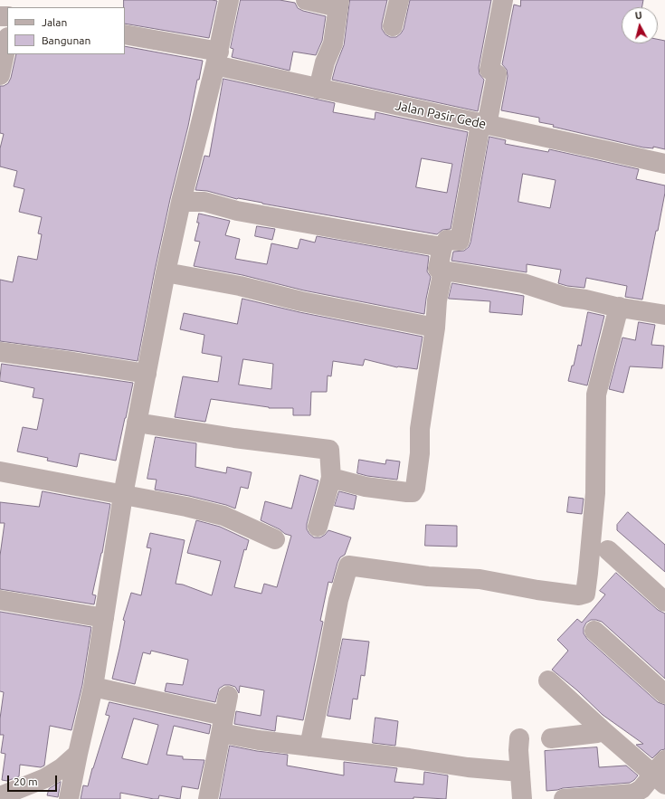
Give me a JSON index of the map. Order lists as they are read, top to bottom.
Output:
{
  "streets": {
    "street": ["Jalan Pasir Gede"]
  },
  "legend": ["Jalan", "Bangunan"],
  "scale_bar": "20 m",
  "north": "top"
}
